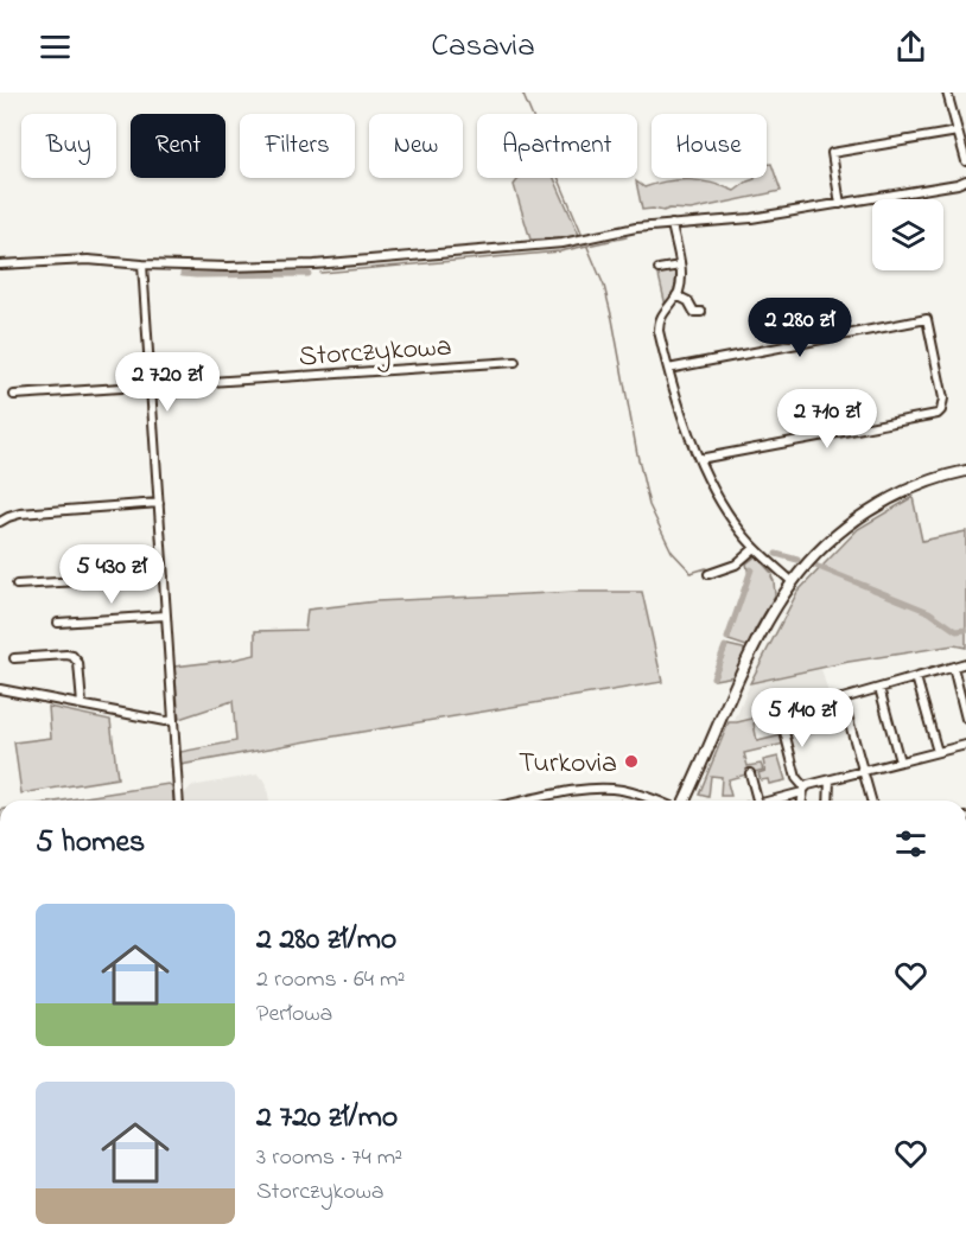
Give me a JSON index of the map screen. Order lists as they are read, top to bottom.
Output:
{
  "streets": {
    "street": ["Storczykowa"]
  },
  "places": ["Turkovia"],
  "page": {
    "header": "Casavia",
    "chip": [
      "Buy",
      "Rent",
      "Filters",
      "New",
      "Apartment",
      "House"
    ],
    "price": [
      "2 280 zł",
      "2 720 zł",
      "2 710 zł",
      "5 430 zł",
      "5 140 zł"
    ],
    "heading": "5 homes",
    "list": [
      {
        "name": "2 280 zł/mo",
        "note": "2 rooms · 64 m² · Perłowa"
      },
      {
        "name": "2 720 zł/mo",
        "note": "3 rooms · 74 m² · Storczykowa"
      }
    ]
  }
}
